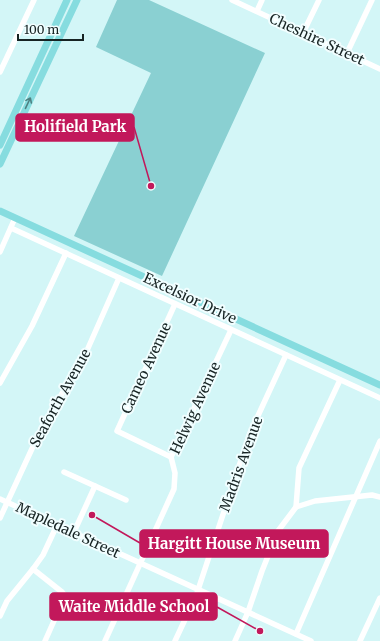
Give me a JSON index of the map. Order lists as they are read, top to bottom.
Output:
{
  "streets": {
    "main road": ["Excelsior Drive"],
    "street": [
      "Cheshire Street",
      "Cameo Avenue",
      "Seaforth Avenue",
      "Helwig Avenue",
      "Madris Avenue",
      "Mapledale Street"
    ]
  },
  "crossings": [
    ["Excelsior Drive", "Cameo Avenue"],
    ["Excelsior Drive", "Seaforth Avenue"],
    ["Excelsior Drive", "Helwig Avenue"],
    ["Excelsior Drive", "Madris Avenue"],
    ["Cameo Avenue", "Helwig Avenue"],
    ["Seaforth Avenue", "Mapledale Street"],
    ["Helwig Avenue", "Mapledale Street"],
    ["Madris Avenue", "Mapledale Street"]
  ],
  "places": ["Holifield Park", "Hargitt House Museum", "Waite Middle School"],
  "scale_bar": "100 m"
}
